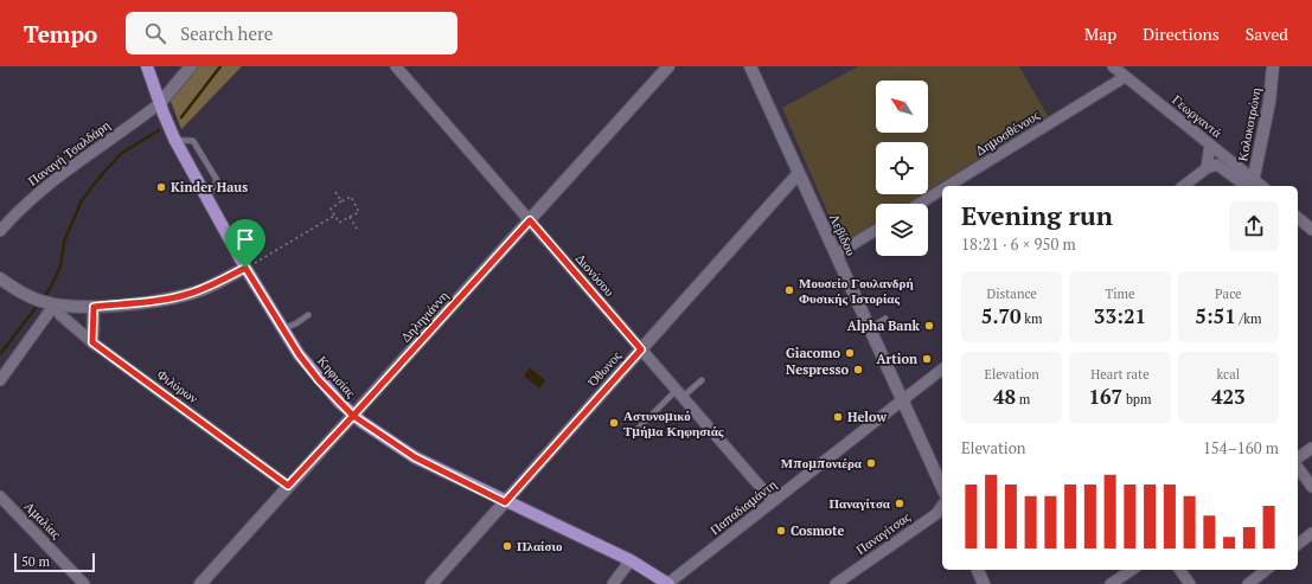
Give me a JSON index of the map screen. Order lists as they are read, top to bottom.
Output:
{
  "streets": {
    "main road": ["Κηφισίας"],
    "street": [
      "Γεωργαντά",
      "Κολοκοτρώνη",
      "Δημοσθένους",
      "Παναγή Τσαλδάρη",
      "Λεβίδου",
      "Διονύσου",
      "Δηληγιάννη",
      "Όθωνος",
      "Φιλύρων",
      "Παπαδιαμάντη",
      "Αμαλίας",
      "Παναγίτσας"
    ]
  },
  "crossings": [
    ["Γεωργαντά", "Κολοκοτρώνη"],
    ["Γεωργαντά", "Δημοσθένους"],
    ["Παναγή Τσαλδάρη", "Κηφισίας"],
    ["Λεβίδου", "Όθωνος"],
    ["Λεβίδου", "Παπαδιαμάντη"],
    ["Διονύσου", "Δηληγιάννη"],
    ["Διονύσου", "Όθωνος"],
    ["Διονύσου", "Παπαδιαμάντη"],
    ["Δηληγιάννη", "Κηφισίας"],
    ["Δηληγιάννη", "Φιλύρων"],
    ["Όθωνος", "Κηφισίας"],
    ["Κηφισίας", "Παπαδιαμάντη"]
  ],
  "places": [
    "Kinder Haus",
    "Μουσείο Γουλανδρή Φυσικής Ιστορίας",
    "Alpha Bank",
    "Giacomo",
    "Artion",
    "Nespresso",
    "Helow",
    "Αστυνομικό Τμήμα Κηφησιάς",
    "Μπομπονιέρα",
    "Παναγίτσα",
    "Cosmote",
    "Πλαίσιο"
  ],
  "scale_bar": "50 m",
  "north": "top left",
  "page": {
    "header": "Tempo",
    "search": "Search here",
    "nav": ["Map", "Directions", "Saved"],
    "heading": ["Evening run", "18:21 · 6 × 950 m"],
    "stats": [
      ["Distance", "5.70 km"],
      ["Time", "33:21"],
      ["Pace", "5:51 /km"],
      ["Elevation", "48 m"],
      ["Heart rate", "167 bpm"],
      ["kcal", "423"]
    ],
    "chart": ["Elevation", "154–160 m"],
    "scale": "50 m"
  }
}
